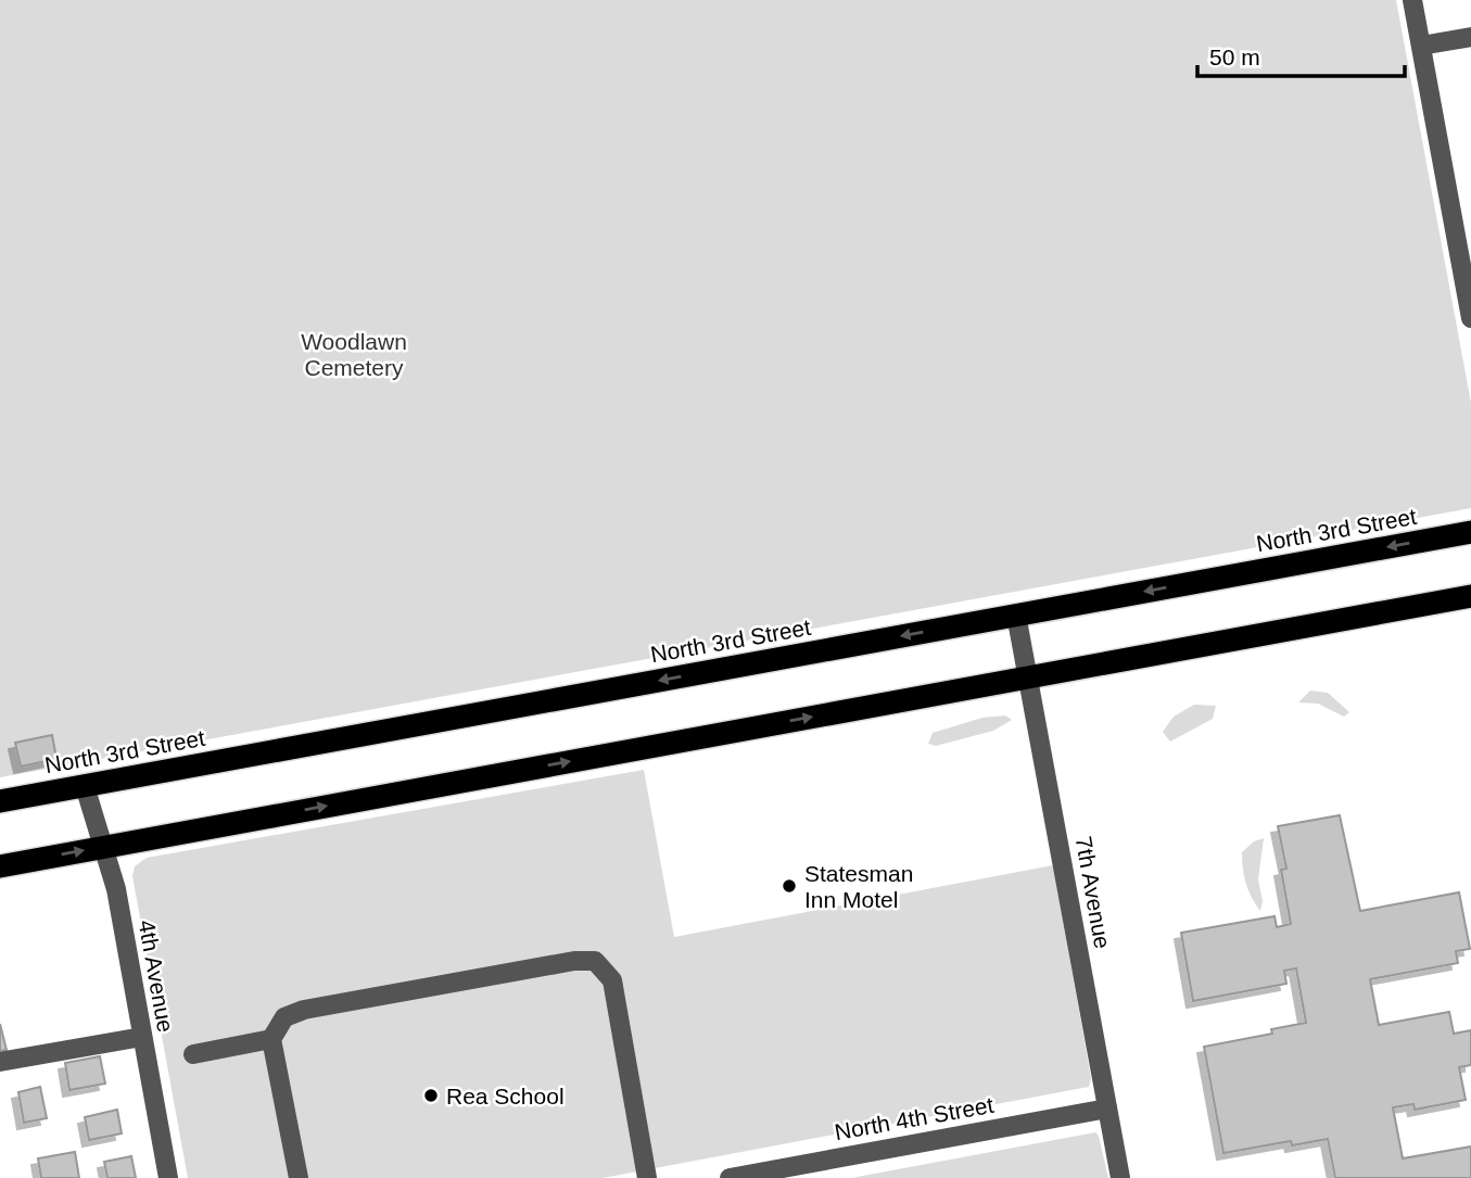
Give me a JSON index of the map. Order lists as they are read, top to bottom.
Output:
{
  "streets": {
    "highway": ["North 3rd Street"],
    "street": ["7th Avenue", "4th Avenue", "North 4th Street"]
  },
  "crossings": [
    ["North 3rd Street", "7th Avenue"],
    ["North 3rd Street", "4th Avenue"],
    ["7th Avenue", "North 4th Street"]
  ],
  "parks": ["Woodlawn Cemetery"],
  "places": ["Statesman Inn Motel", "Rea School"],
  "scale_bar": "50 m"
}
